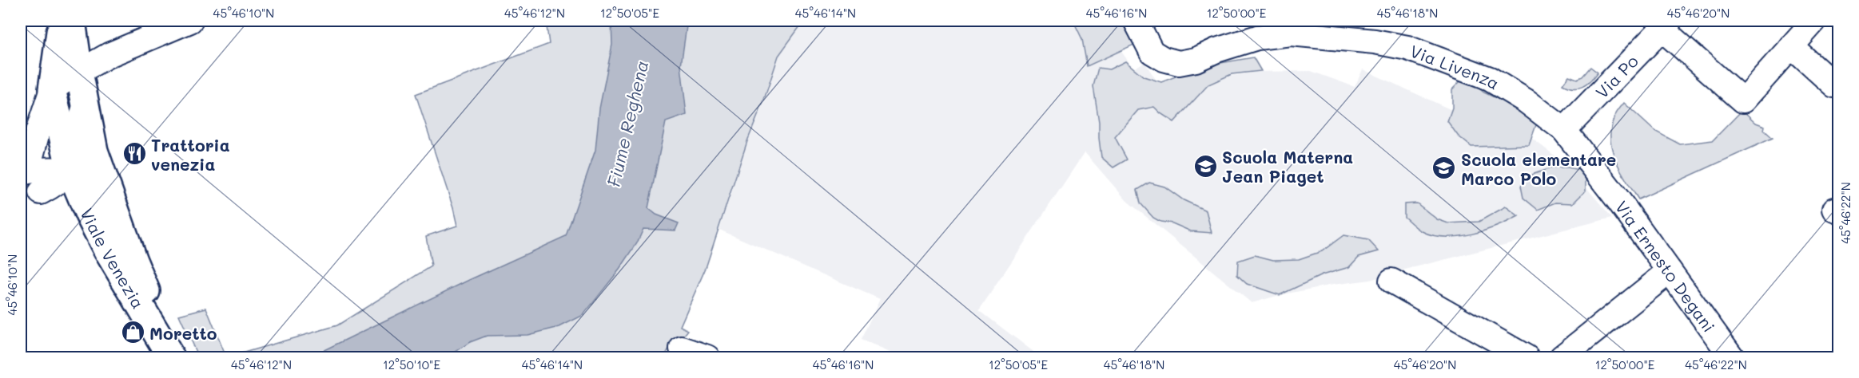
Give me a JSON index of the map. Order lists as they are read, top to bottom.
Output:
{
  "streets": {
    "main road": ["Viale Venezia"],
    "street": ["Via Livenza", "Via Po", "Via Ernesto Degani"]
  },
  "crossings": [
    ["Via Livenza", "Via Po"],
    ["Via Livenza", "Via Ernesto Degani"],
    ["Via Po", "Via Ernesto Degani"]
  ],
  "water": ["Fiume Reghena"],
  "places": {
    "restaurant": ["Trattoria venezia"],
    "school or university": ["Scuola Materna Jean Piaget", "Scuola elementare Marco Polo"],
    "shop": ["Moretto"]
  },
  "coordinates": [
    "45°46'10\"N",
    "45°46'12\"N",
    "12°50'05\"E",
    "45°46'14\"N",
    "45°46'16\"N",
    "12°50'00\"E",
    "45°46'18\"N",
    "45°46'20\"N",
    "45°46'22\"N",
    "12°50'10\"E"
  ]
}
